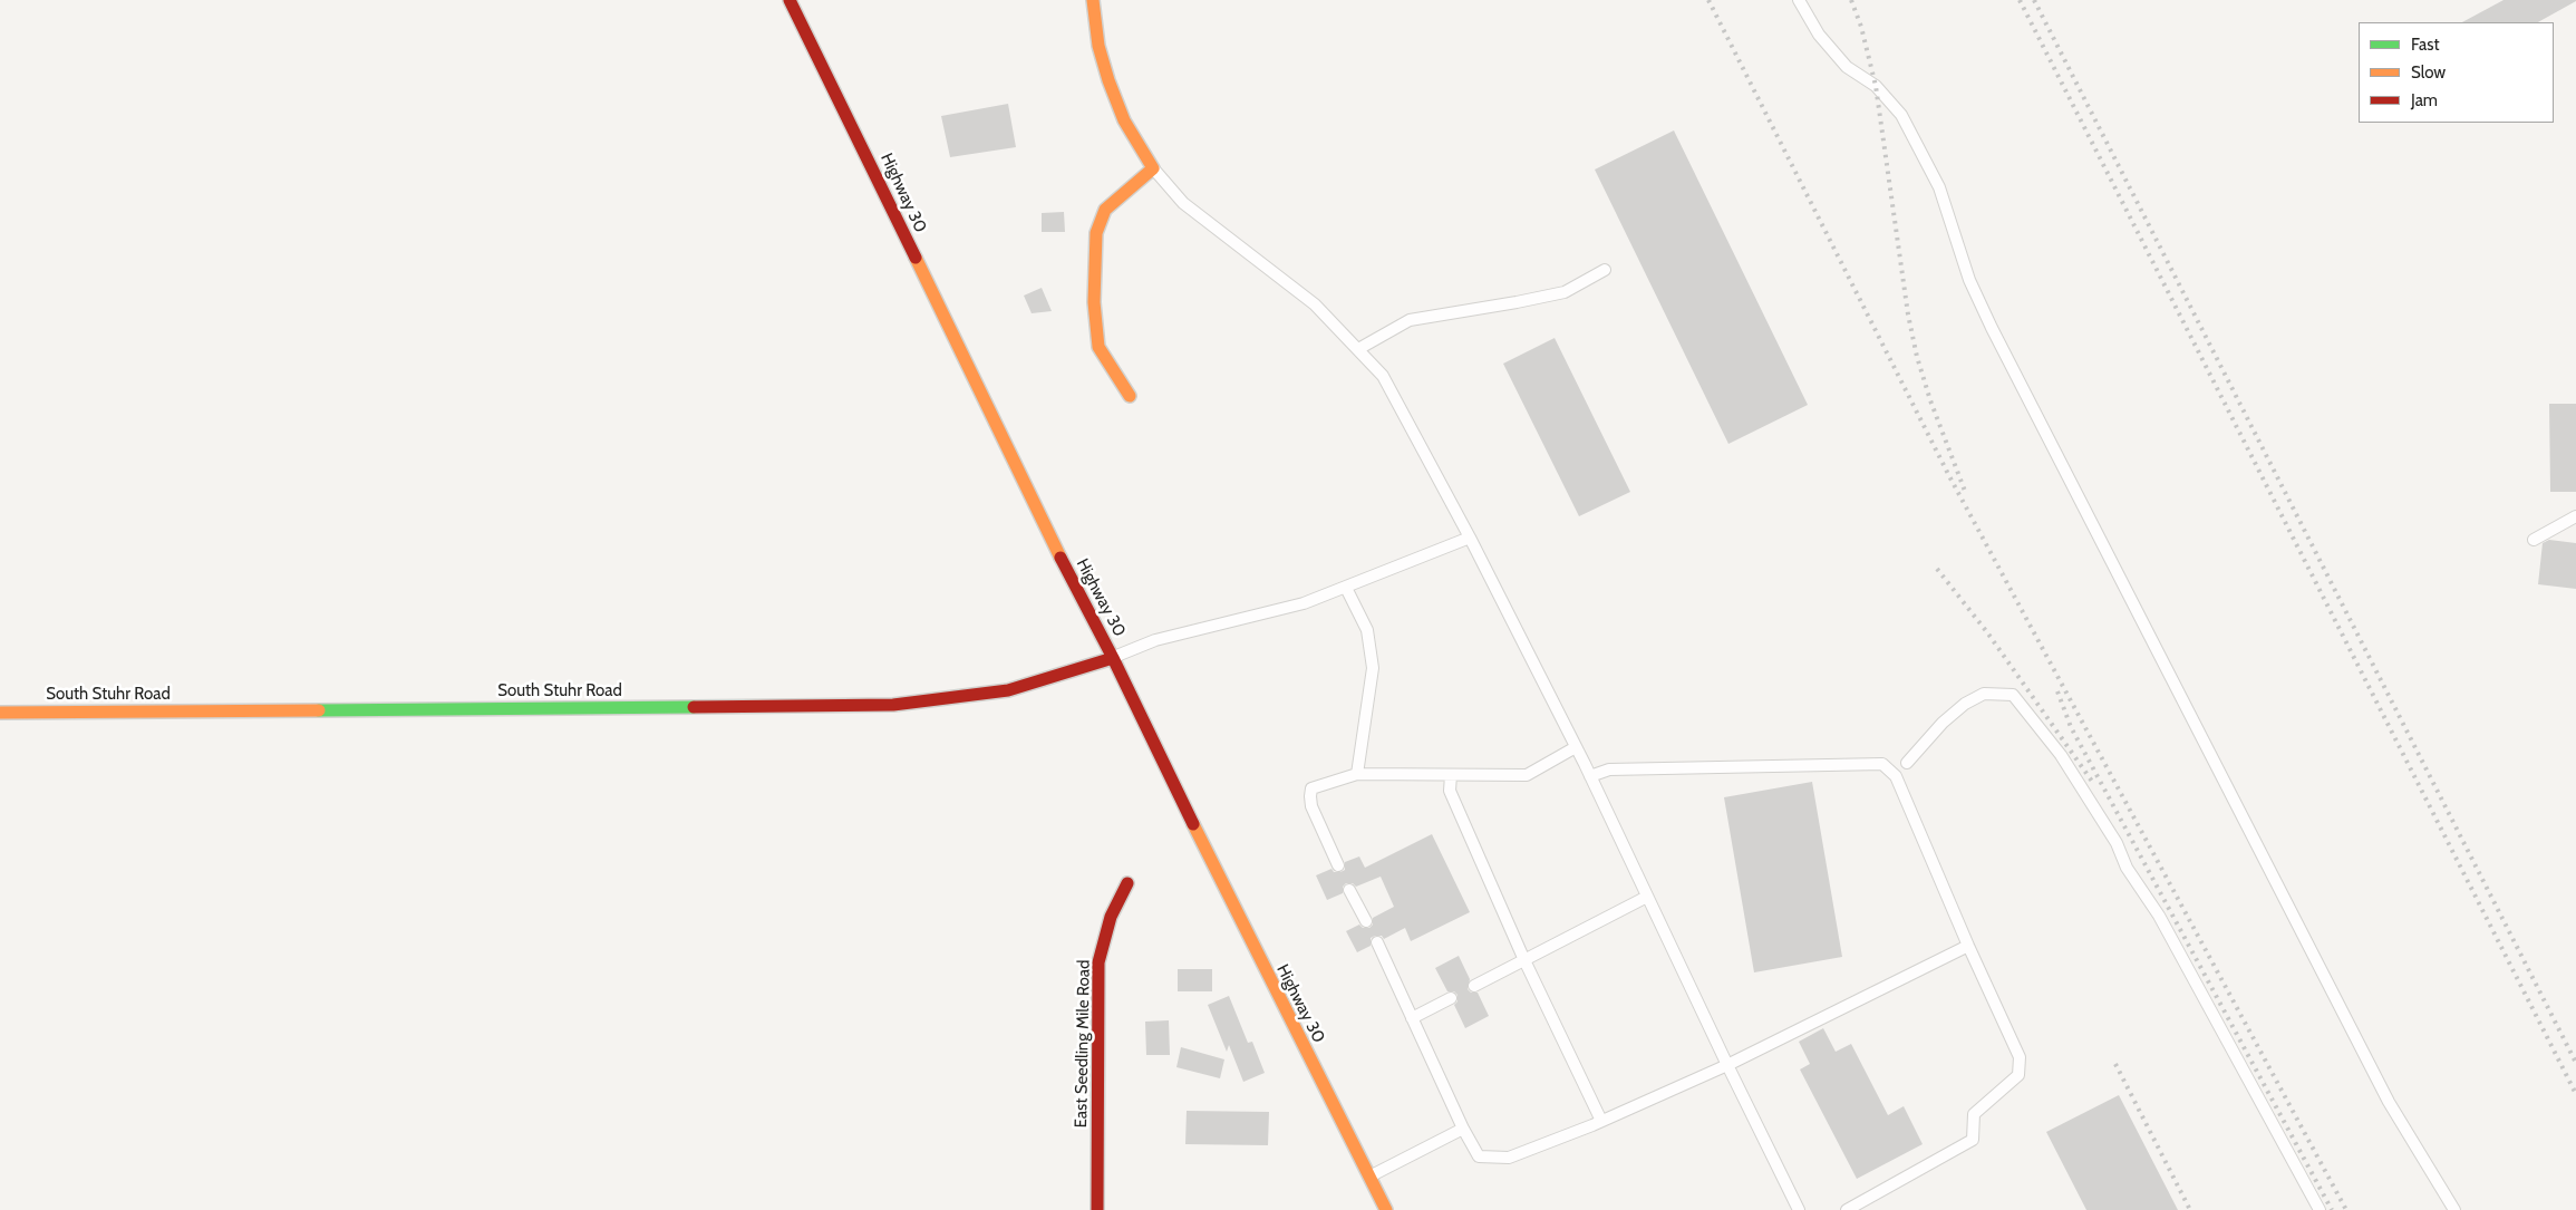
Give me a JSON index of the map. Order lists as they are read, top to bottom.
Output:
{
  "streets": {
    "main road": ["Highway 30", "South Stuhr Road", "East Seedling Mile Road"]
  },
  "crossings": [
    ["Highway 30", "South Stuhr Road"]
  ],
  "legend": ["Fast", "Slow", "Jam"]
}
